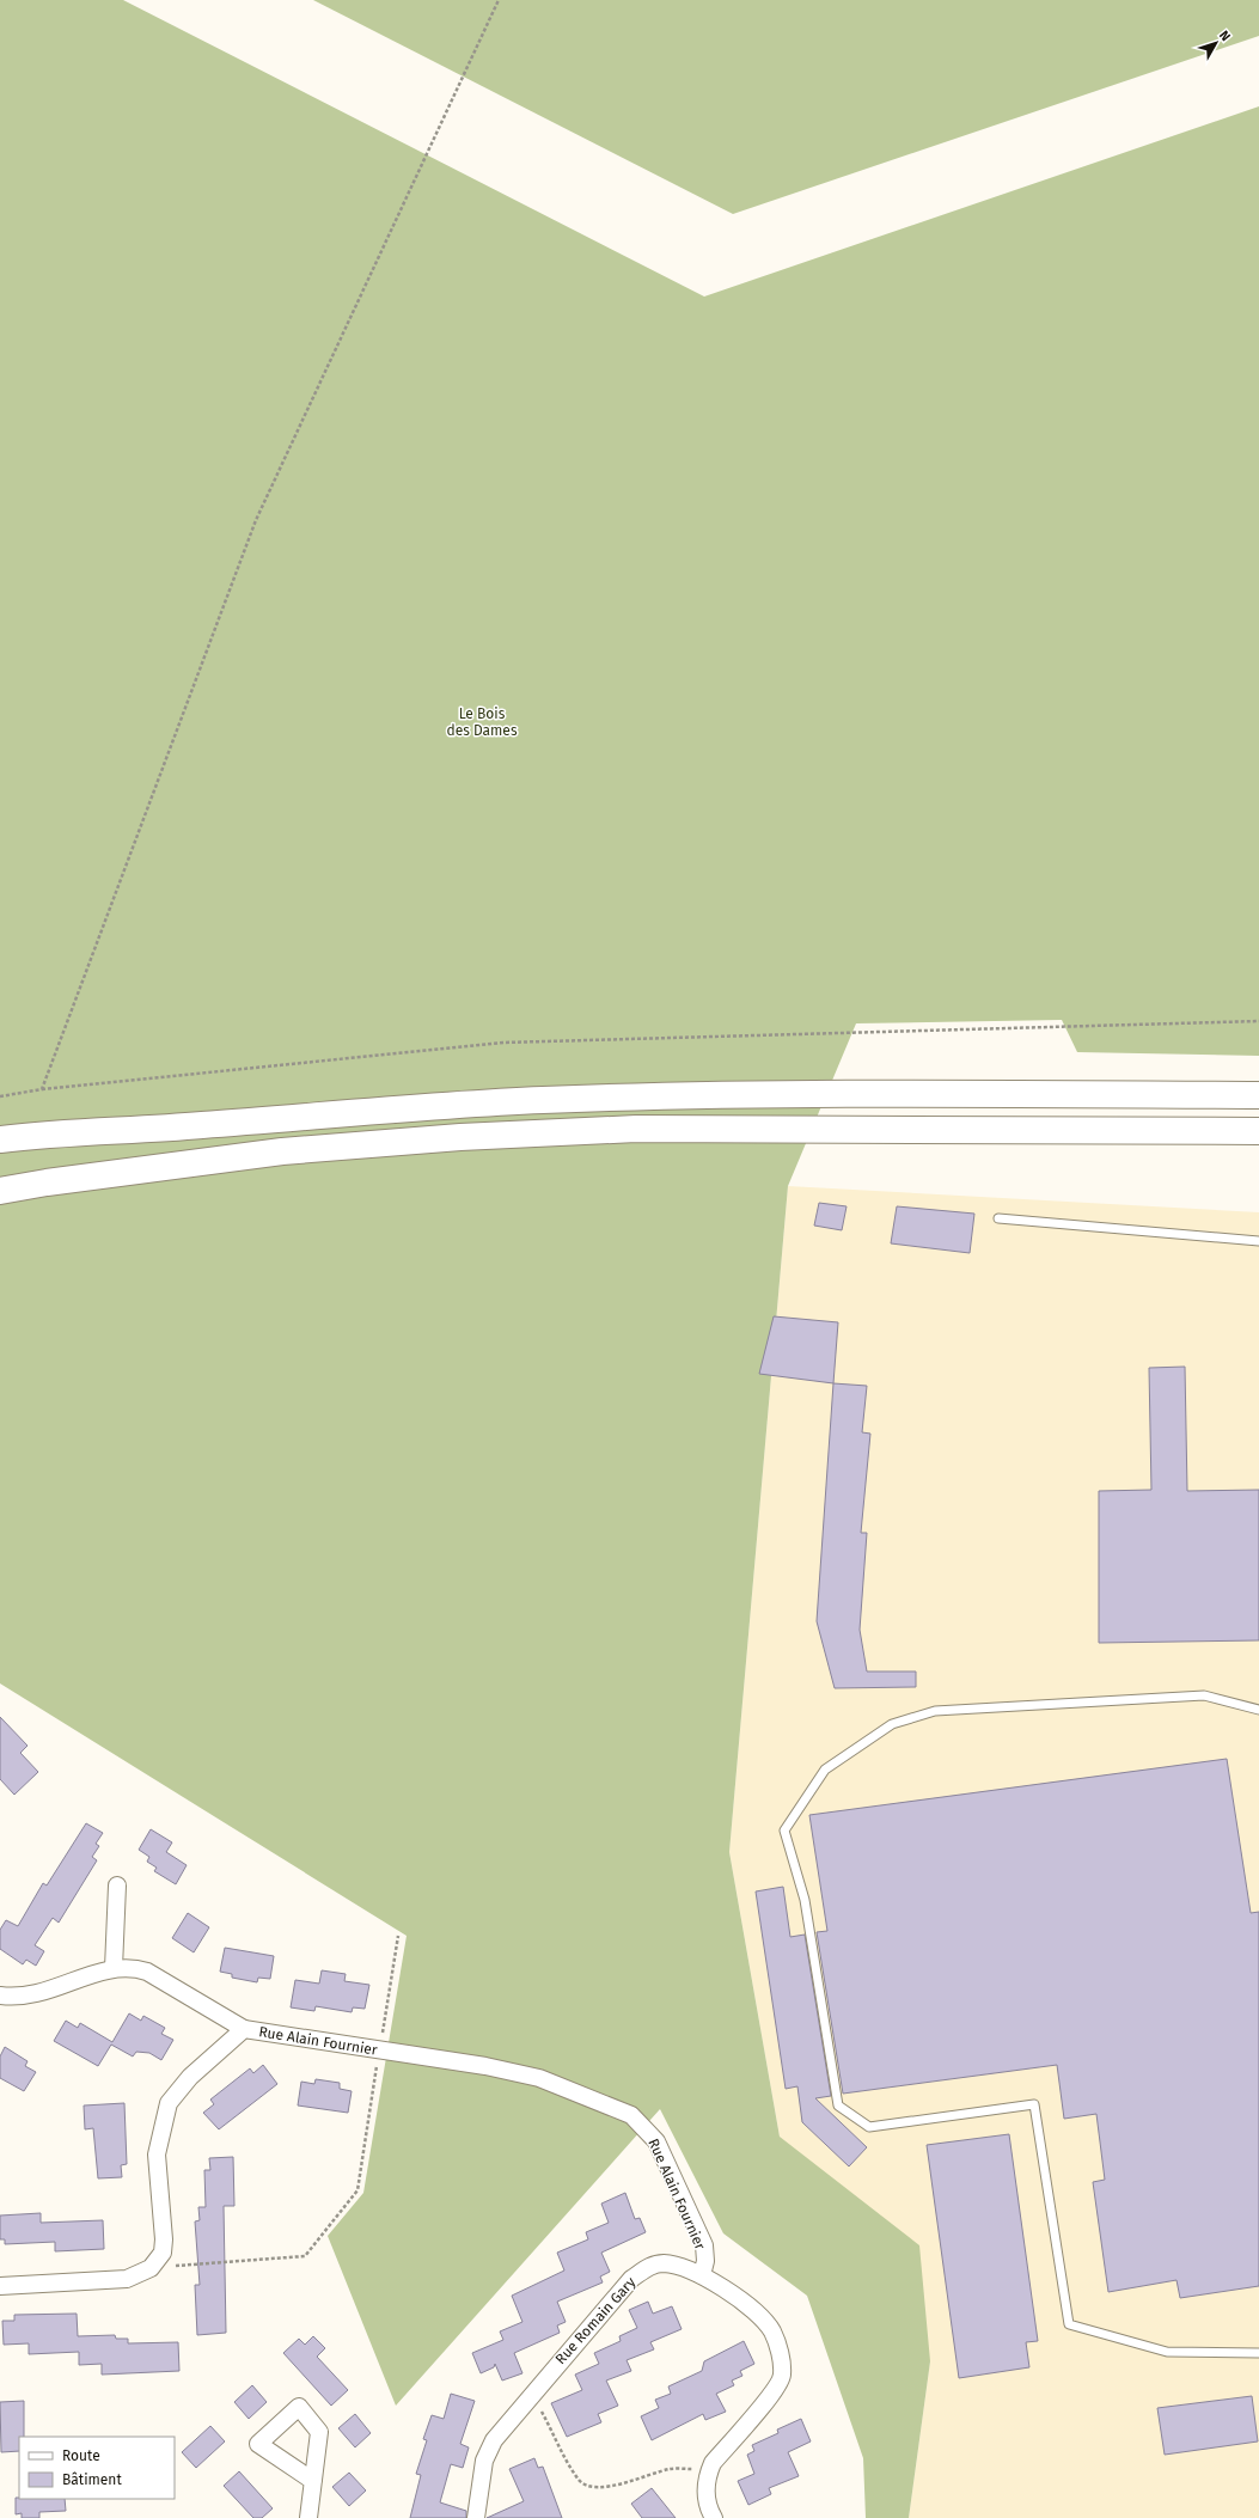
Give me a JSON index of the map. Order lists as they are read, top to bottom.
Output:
{
  "streets": {
    "street": ["Rue Alain Fournier", "Rue Romain Gary"]
  },
  "crossings": [
    ["Rue Alain Fournier", "Rue Romain Gary"]
  ],
  "parks": ["Le Bois des Dames"],
  "legend": ["Route", "Bâtiment"],
  "north": "top right"
}
